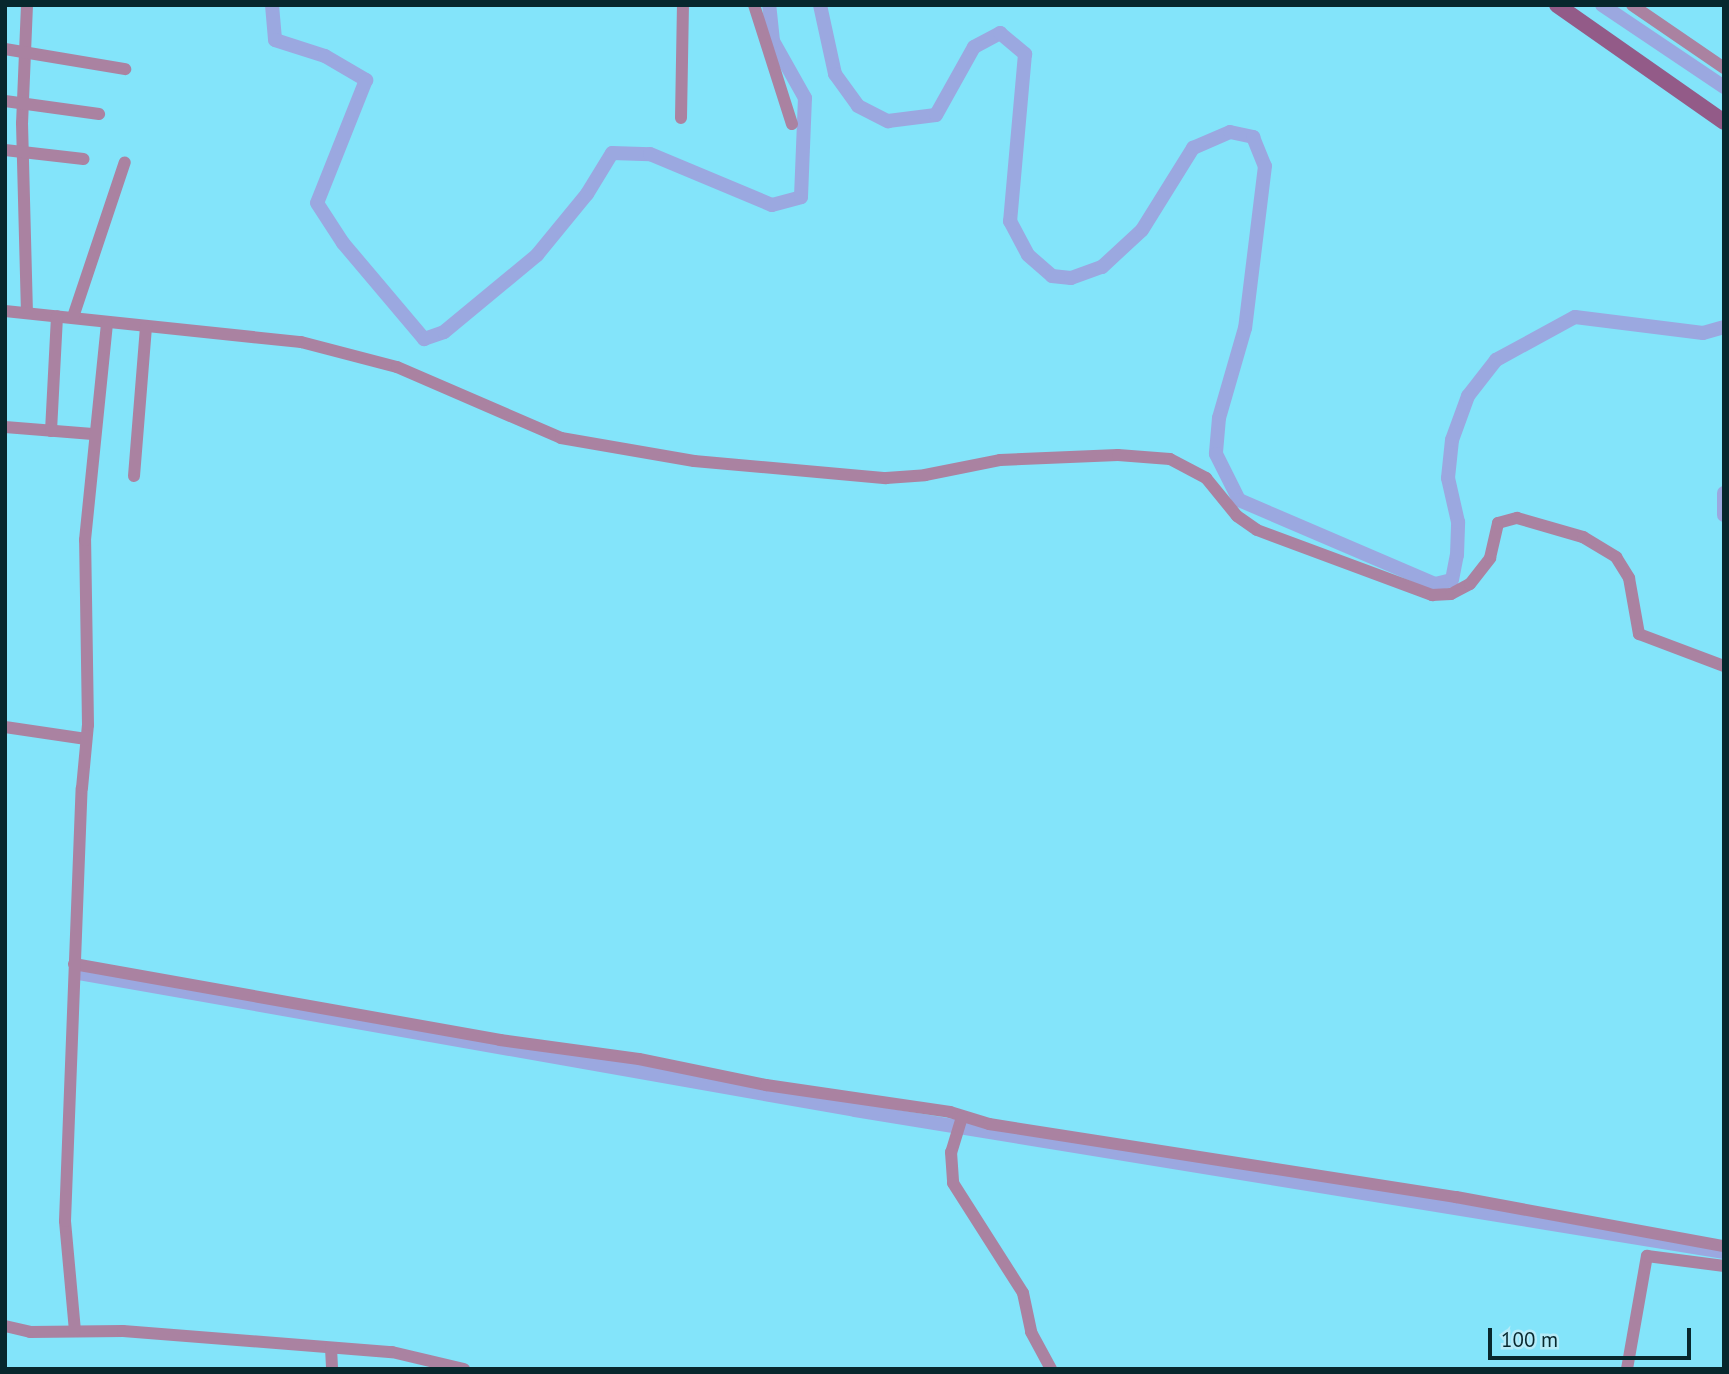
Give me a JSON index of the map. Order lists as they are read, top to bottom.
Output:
{
  "scale_bar": "100 m"
}
